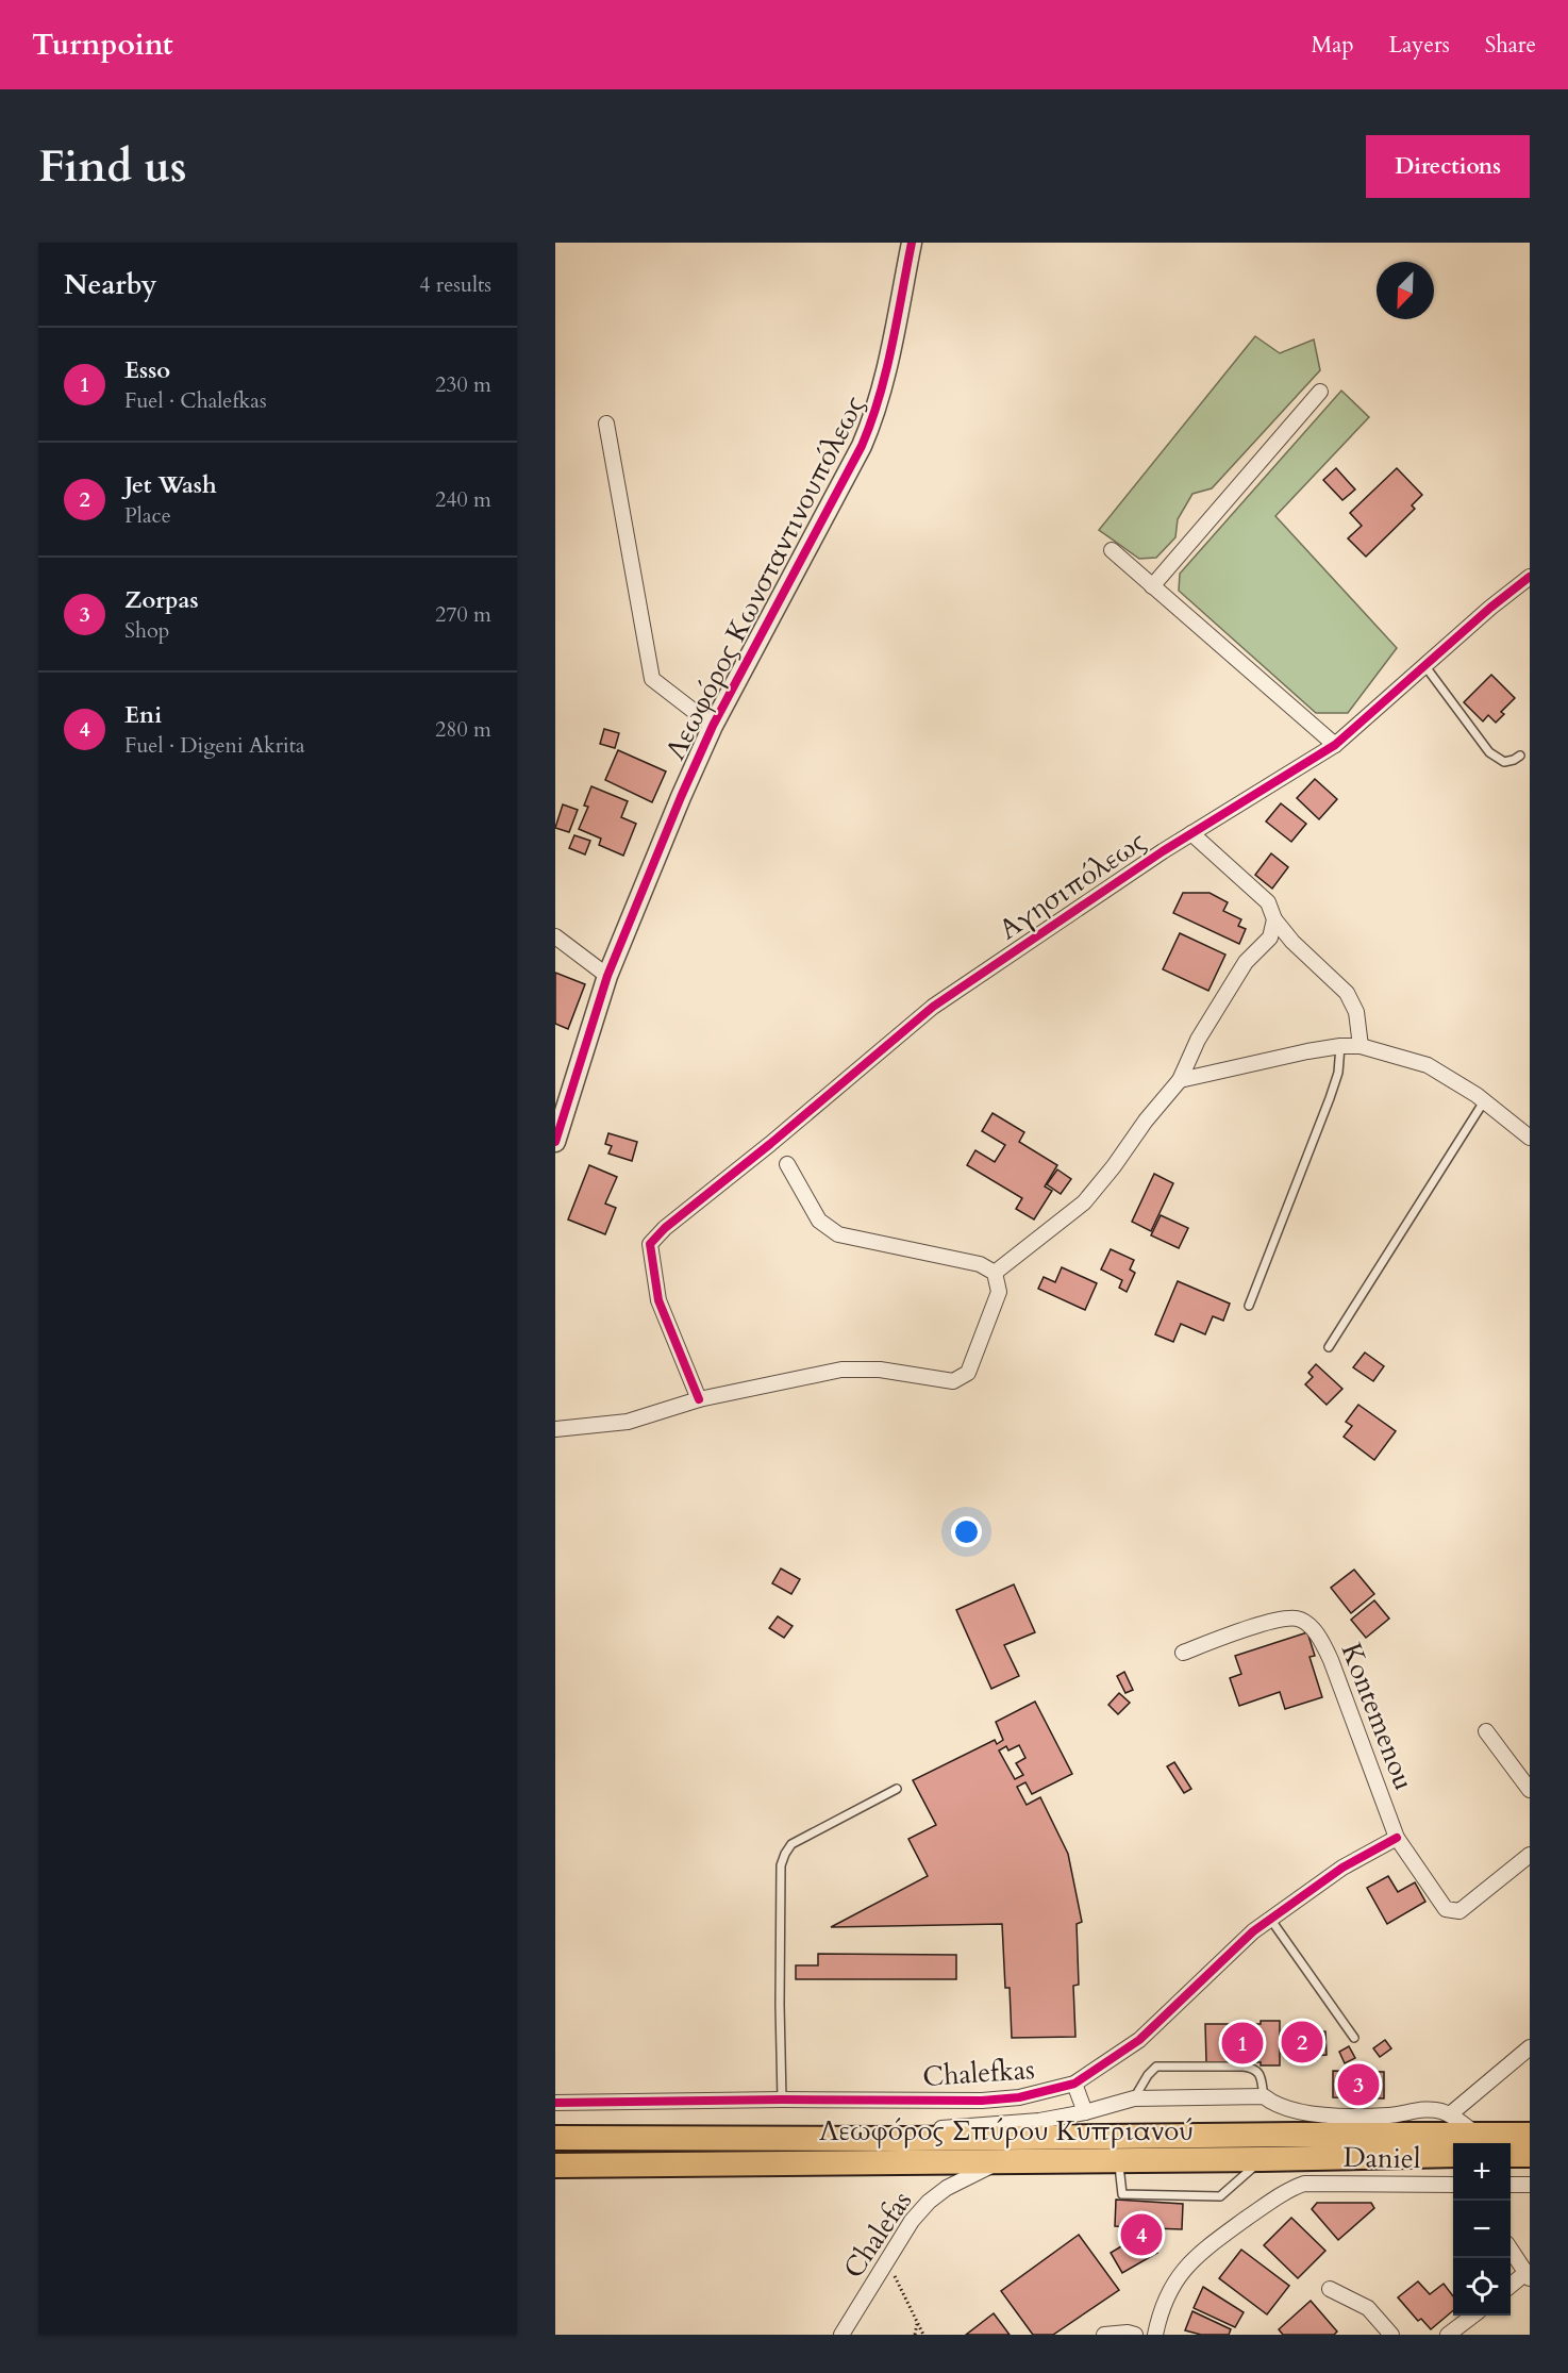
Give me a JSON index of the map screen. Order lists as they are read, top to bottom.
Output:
{
  "streets": {
    "main road": ["Λεωφόρος Σπύρου Κυπριανού"],
    "street": [
      "Λεωφόρος Κωνσταντινουπόλεως",
      "Αγησιπόλεως",
      "Kontemenou",
      "Chalefkas",
      "Daniel",
      "Chalefas"
    ]
  },
  "crossings": [
    ["Kontemenou", "Chalefkas"],
    ["Λεωφόρος Σπύρου Κυπριανού", "Chalefas"]
  ],
  "north": "bottom left",
  "page": {
    "header": "Turnpoint",
    "nav": ["Map", "Layers", "Share"],
    "buttons": "Directions",
    "title": "Find us",
    "heading": ["Nearby", "4 results"],
    "list": [
      {
        "mark": "1",
        "name": "Esso",
        "note": "Fuel · Chalefkas",
        "value": "230 m"
      },
      {
        "mark": "2",
        "name": "Jet Wash",
        "note": "Place",
        "value": "240 m"
      },
      {
        "mark": "3",
        "name": "Zorpas",
        "note": "Shop",
        "value": "270 m"
      },
      {
        "mark": "4",
        "name": "Eni",
        "note": "Fuel · Digeni Akrita",
        "value": "280 m"
      }
    ],
    "pins": [
      "2",
      "1",
      "3",
      "4"
    ],
    "map_buttons": ["+", "−"]
  }
}
